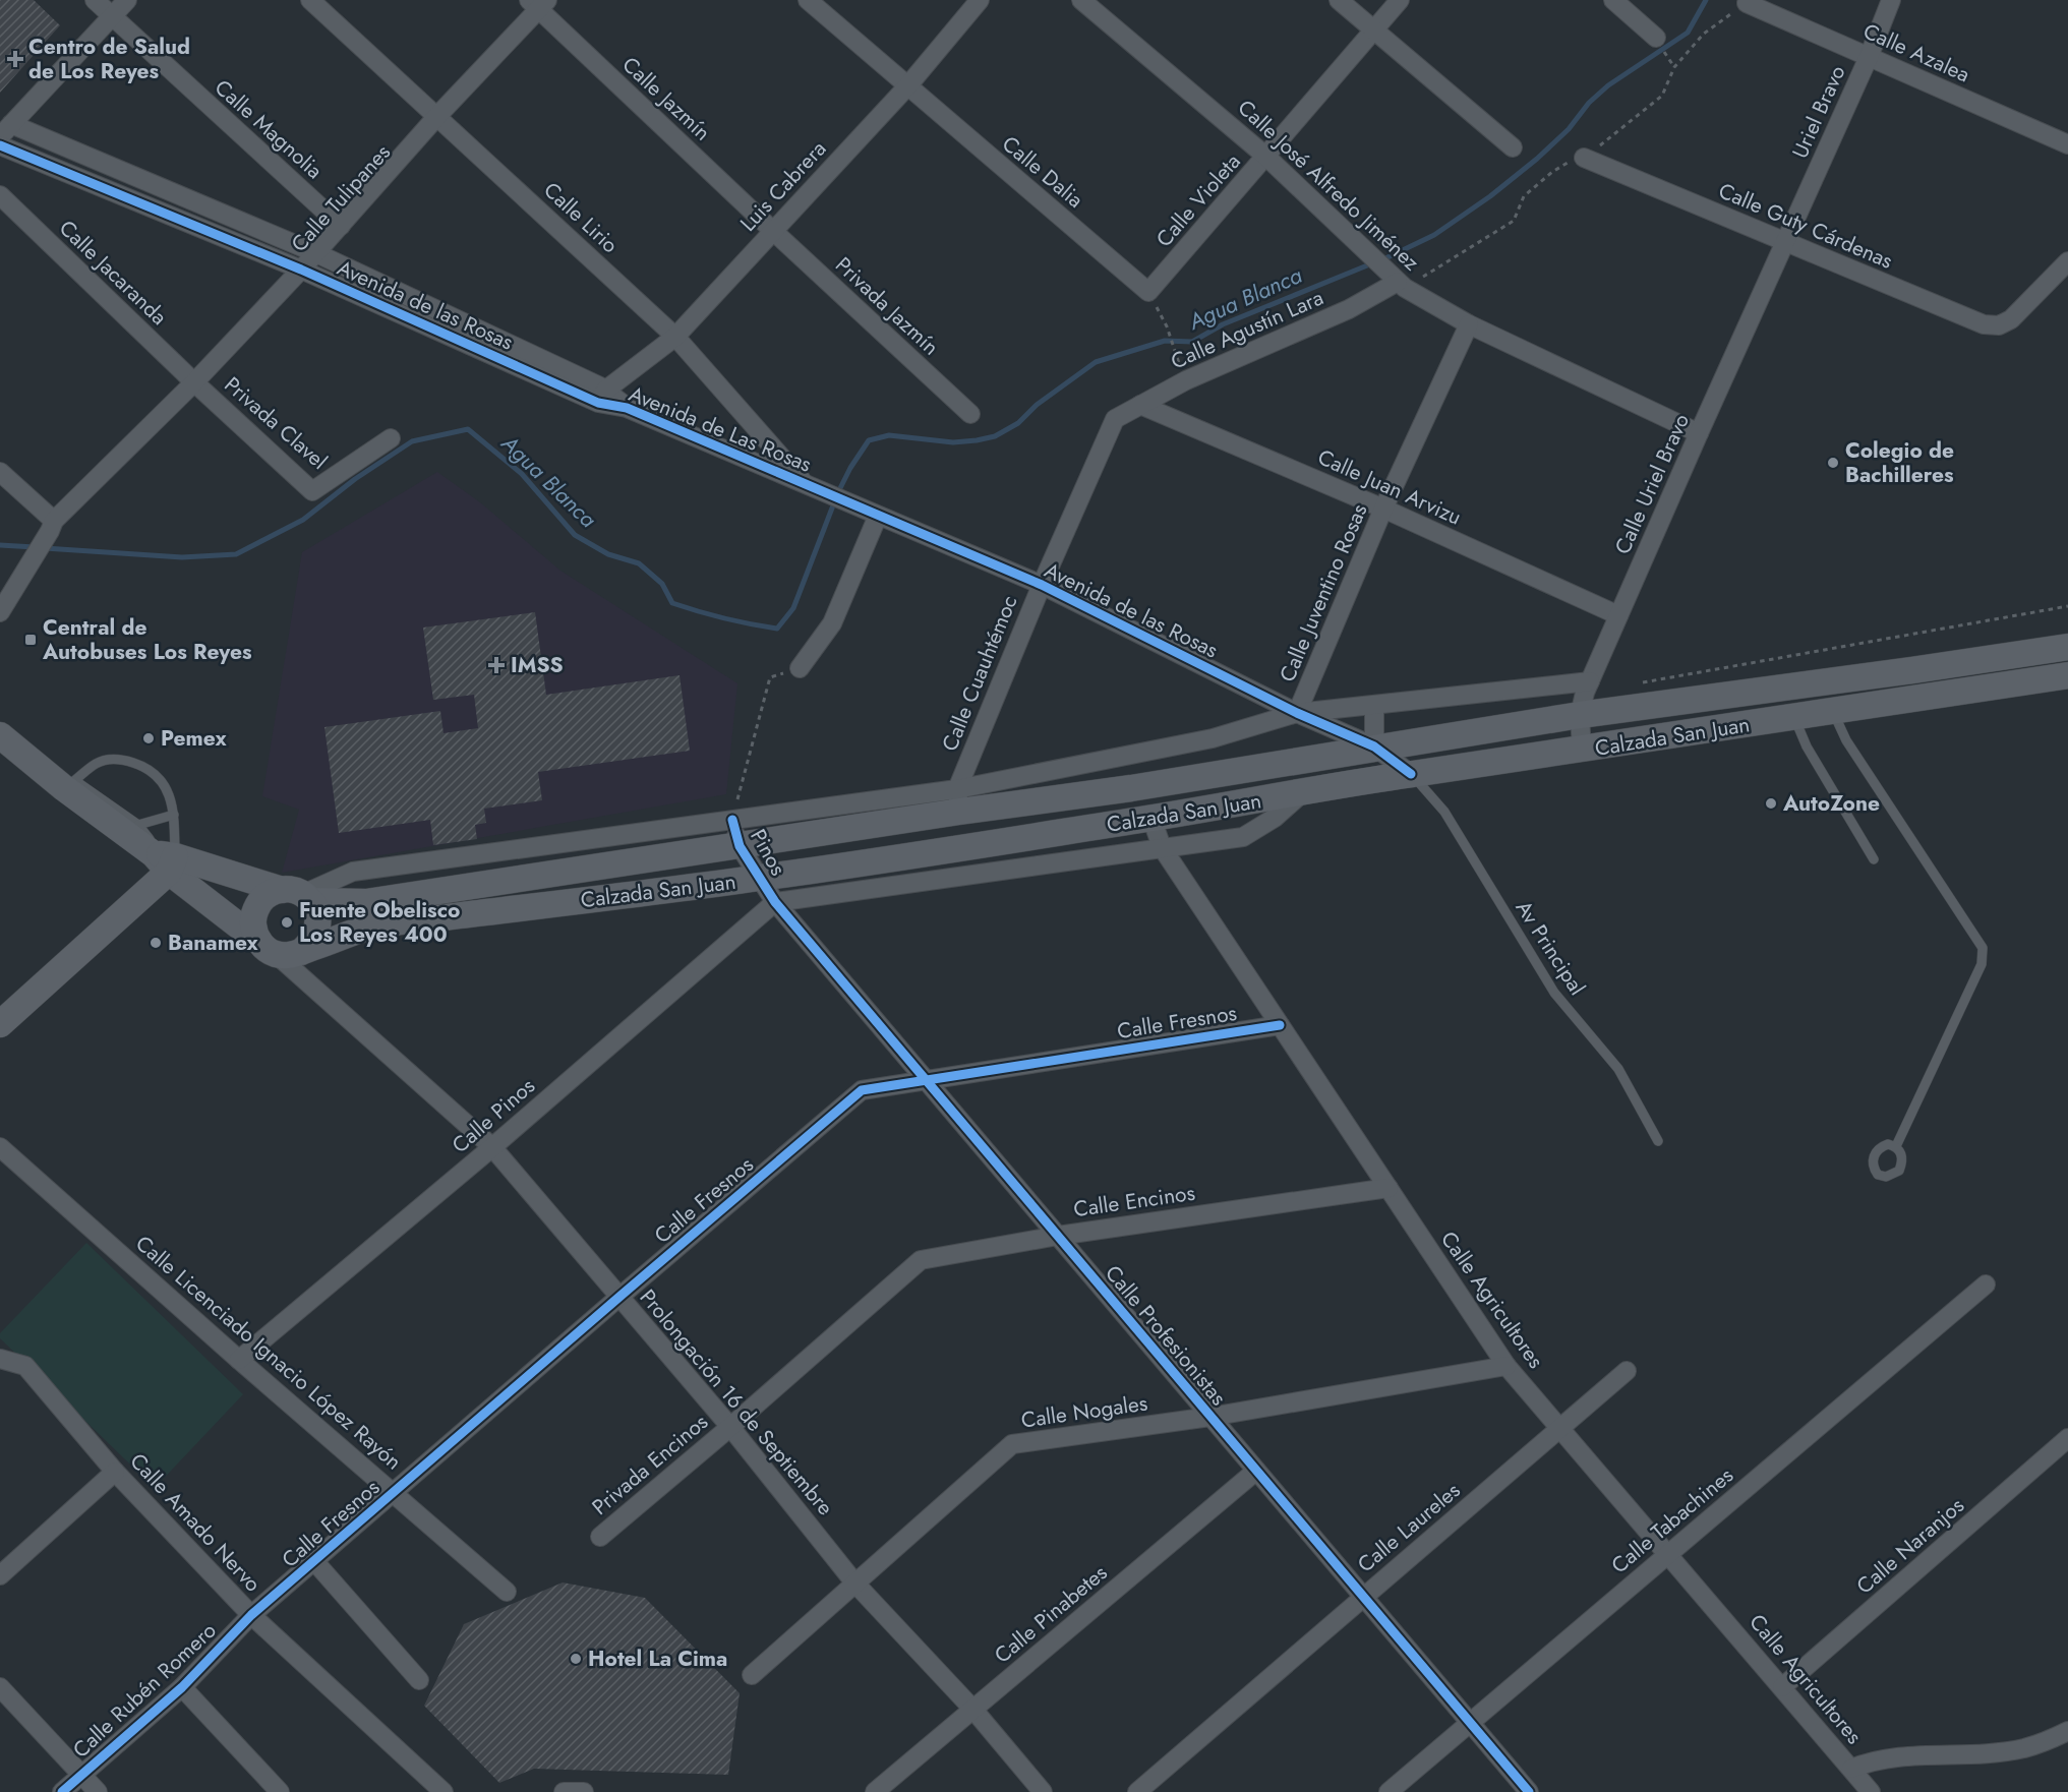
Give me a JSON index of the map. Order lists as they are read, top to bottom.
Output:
{
  "streets": {
    "main road": ["Calzada San Juan"],
    "street": [
      "Calle Azalea",
      "Calle Jazmín",
      "Uriel Bravo",
      "Calle Magnolia",
      "Calle Dalia",
      "Calle José Alfredo Jiménez",
      "Luis Cabrera",
      "Calle Tulipanes",
      "Calle Violeta",
      "Calle Lirio",
      "Calle Guty Cárdenas",
      "Calle Jacaranda",
      "Avenida de las Rosas",
      "Privada Jazmín",
      "Calle Agustín Lara",
      "Privada Clavel",
      "Avenida de Las Rosas",
      "Calle Uriel Bravo",
      "Calle Juan Arvizu",
      "Calle Juventino Rosas",
      "Calle Cuauhtémoc",
      "Pinos",
      "Calle Fresnos",
      "Calle Pinos",
      "Calle Encinos",
      "Calle Agricultores",
      "Calle Profesionistas",
      "Calle Licenciado Ignacio López Rayón",
      "Prolongación 16 de Septiembre",
      "Calle Nogales",
      "Privada Encinos",
      "Calle Tabachines",
      "Calle Amado Nervo",
      "Calle Laureles",
      "Calle Naranjos",
      "Calle Pinabetes",
      "Calle Rubén Romero"
    ],
    "lane": ["Av Principal"]
  },
  "crossings": [
    ["Calle Azalea", "Uriel Bravo"],
    ["Calle Jazmín", "Luis Cabrera"],
    ["Calle Jazmín", "Calle Tulipanes"],
    ["Calle Jazmín", "Privada Jazmín"],
    ["Uriel Bravo", "Calle Guty Cárdenas"],
    ["Uriel Bravo", "Calle Uriel Bravo"],
    ["Calle Magnolia", "Calle Tulipanes"],
    ["Calle Dalia", "Luis Cabrera"],
    ["Calle Dalia", "Calle Violeta"],
    ["Calle José Alfredo Jiménez", "Calle Violeta"],
    ["Calle José Alfredo Jiménez", "Calle Agustín Lara"],
    ["Calle José Alfredo Jiménez", "Calle Uriel Bravo"],
    ["Calle José Alfredo Jiménez", "Calle Juventino Rosas"],
    ["Luis Cabrera", "Calle Lirio"],
    ["Luis Cabrera", "Avenida de las Rosas"],
    ["Luis Cabrera", "Privada Jazmín"],
    ["Luis Cabrera", "Avenida de Las Rosas"],
    ["Calle Tulipanes", "Calle Lirio"],
    ["Calle Tulipanes", "Calle Jacaranda"],
    ["Calle Tulipanes", "Avenida de las Rosas"],
    ["Calle Tulipanes", "Privada Clavel"],
    ["Calle Lirio", "Avenida de Las Rosas"],
    ["Calle Guty Cárdenas", "Calle Uriel Bravo"],
    ["Calle Jacaranda", "Privada Clavel"],
    ["Avenida de las Rosas", "Avenida de Las Rosas"],
    ["Avenida de las Rosas", "Calle Juventino Rosas"],
    ["Avenida de las Rosas", "Calle Cuauhtémoc"],
    ["Avenida de las Rosas", "Calzada San Juan"],
    ["Avenida de las Rosas", "Av Principal"],
    ["Calle Agustín Lara", "Calle Juan Arvizu"],
    ["Calle Agustín Lara", "Calle Cuauhtémoc"],
    ["Calle Uriel Bravo", "Calle Juan Arvizu"],
    ["Calle Uriel Bravo", "Calzada San Juan"],
    ["Calle Juan Arvizu", "Calle Juventino Rosas"],
    ["Calle Cuauhtémoc", "Calzada San Juan"],
    ["Calzada San Juan", "Pinos"],
    ["Calzada San Juan", "Av Principal"],
    ["Calzada San Juan", "Calle Agricultores"],
    ["Calzada San Juan", "Prolongación 16 de Septiembre"],
    ["Pinos", "Calle Pinos"],
    ["Pinos", "Calle Profesionistas"],
    ["Calle Fresnos", "Calle Agricultores"],
    ["Calle Fresnos", "Calle Profesionistas"],
    ["Calle Fresnos", "Calle Licenciado Ignacio López Rayón"],
    ["Calle Fresnos", "Prolongación 16 de Septiembre"],
    ["Calle Fresnos", "Calle Amado Nervo"],
    ["Calle Fresnos", "Calle Rubén Romero"],
    ["Calle Pinos", "Calle Profesionistas"],
    ["Calle Pinos", "Calle Licenciado Ignacio López Rayón"],
    ["Calle Pinos", "Prolongación 16 de Septiembre"],
    ["Calle Encinos", "Calle Agricultores"],
    ["Calle Encinos", "Calle Profesionistas"],
    ["Calle Encinos", "Prolongación 16 de Septiembre"],
    ["Calle Encinos", "Privada Encinos"],
    ["Calle Agricultores", "Calle Nogales"],
    ["Calle Agricultores", "Calle Tabachines"],
    ["Calle Agricultores", "Calle Laureles"],
    ["Calle Agricultores", "Calle Naranjos"],
    ["Calle Profesionistas", "Calle Nogales"],
    ["Calle Profesionistas", "Calle Tabachines"],
    ["Calle Profesionistas", "Calle Laureles"],
    ["Calle Profesionistas", "Calle Pinabetes"],
    ["Prolongación 16 de Septiembre", "Calle Nogales"],
    ["Prolongación 16 de Septiembre", "Privada Encinos"],
    ["Prolongación 16 de Septiembre", "Calle Pinabetes"],
    ["Calle Amado Nervo", "Calle Rubén Romero"]
  ],
  "water": ["Agua Blanca"],
  "places": {
    "health": ["Centro de Salud de Los Reyes", "IMSS"],
    "other": [
      "Colegio de Bachilleres",
      "Pemex",
      "AutoZone",
      "Fuente Obelisco Los Reyes 400",
      "Banamex",
      "Hotel La Cima"
    ],
    "transit": ["Central de Autobuses Los Reyes"]
  }
}
